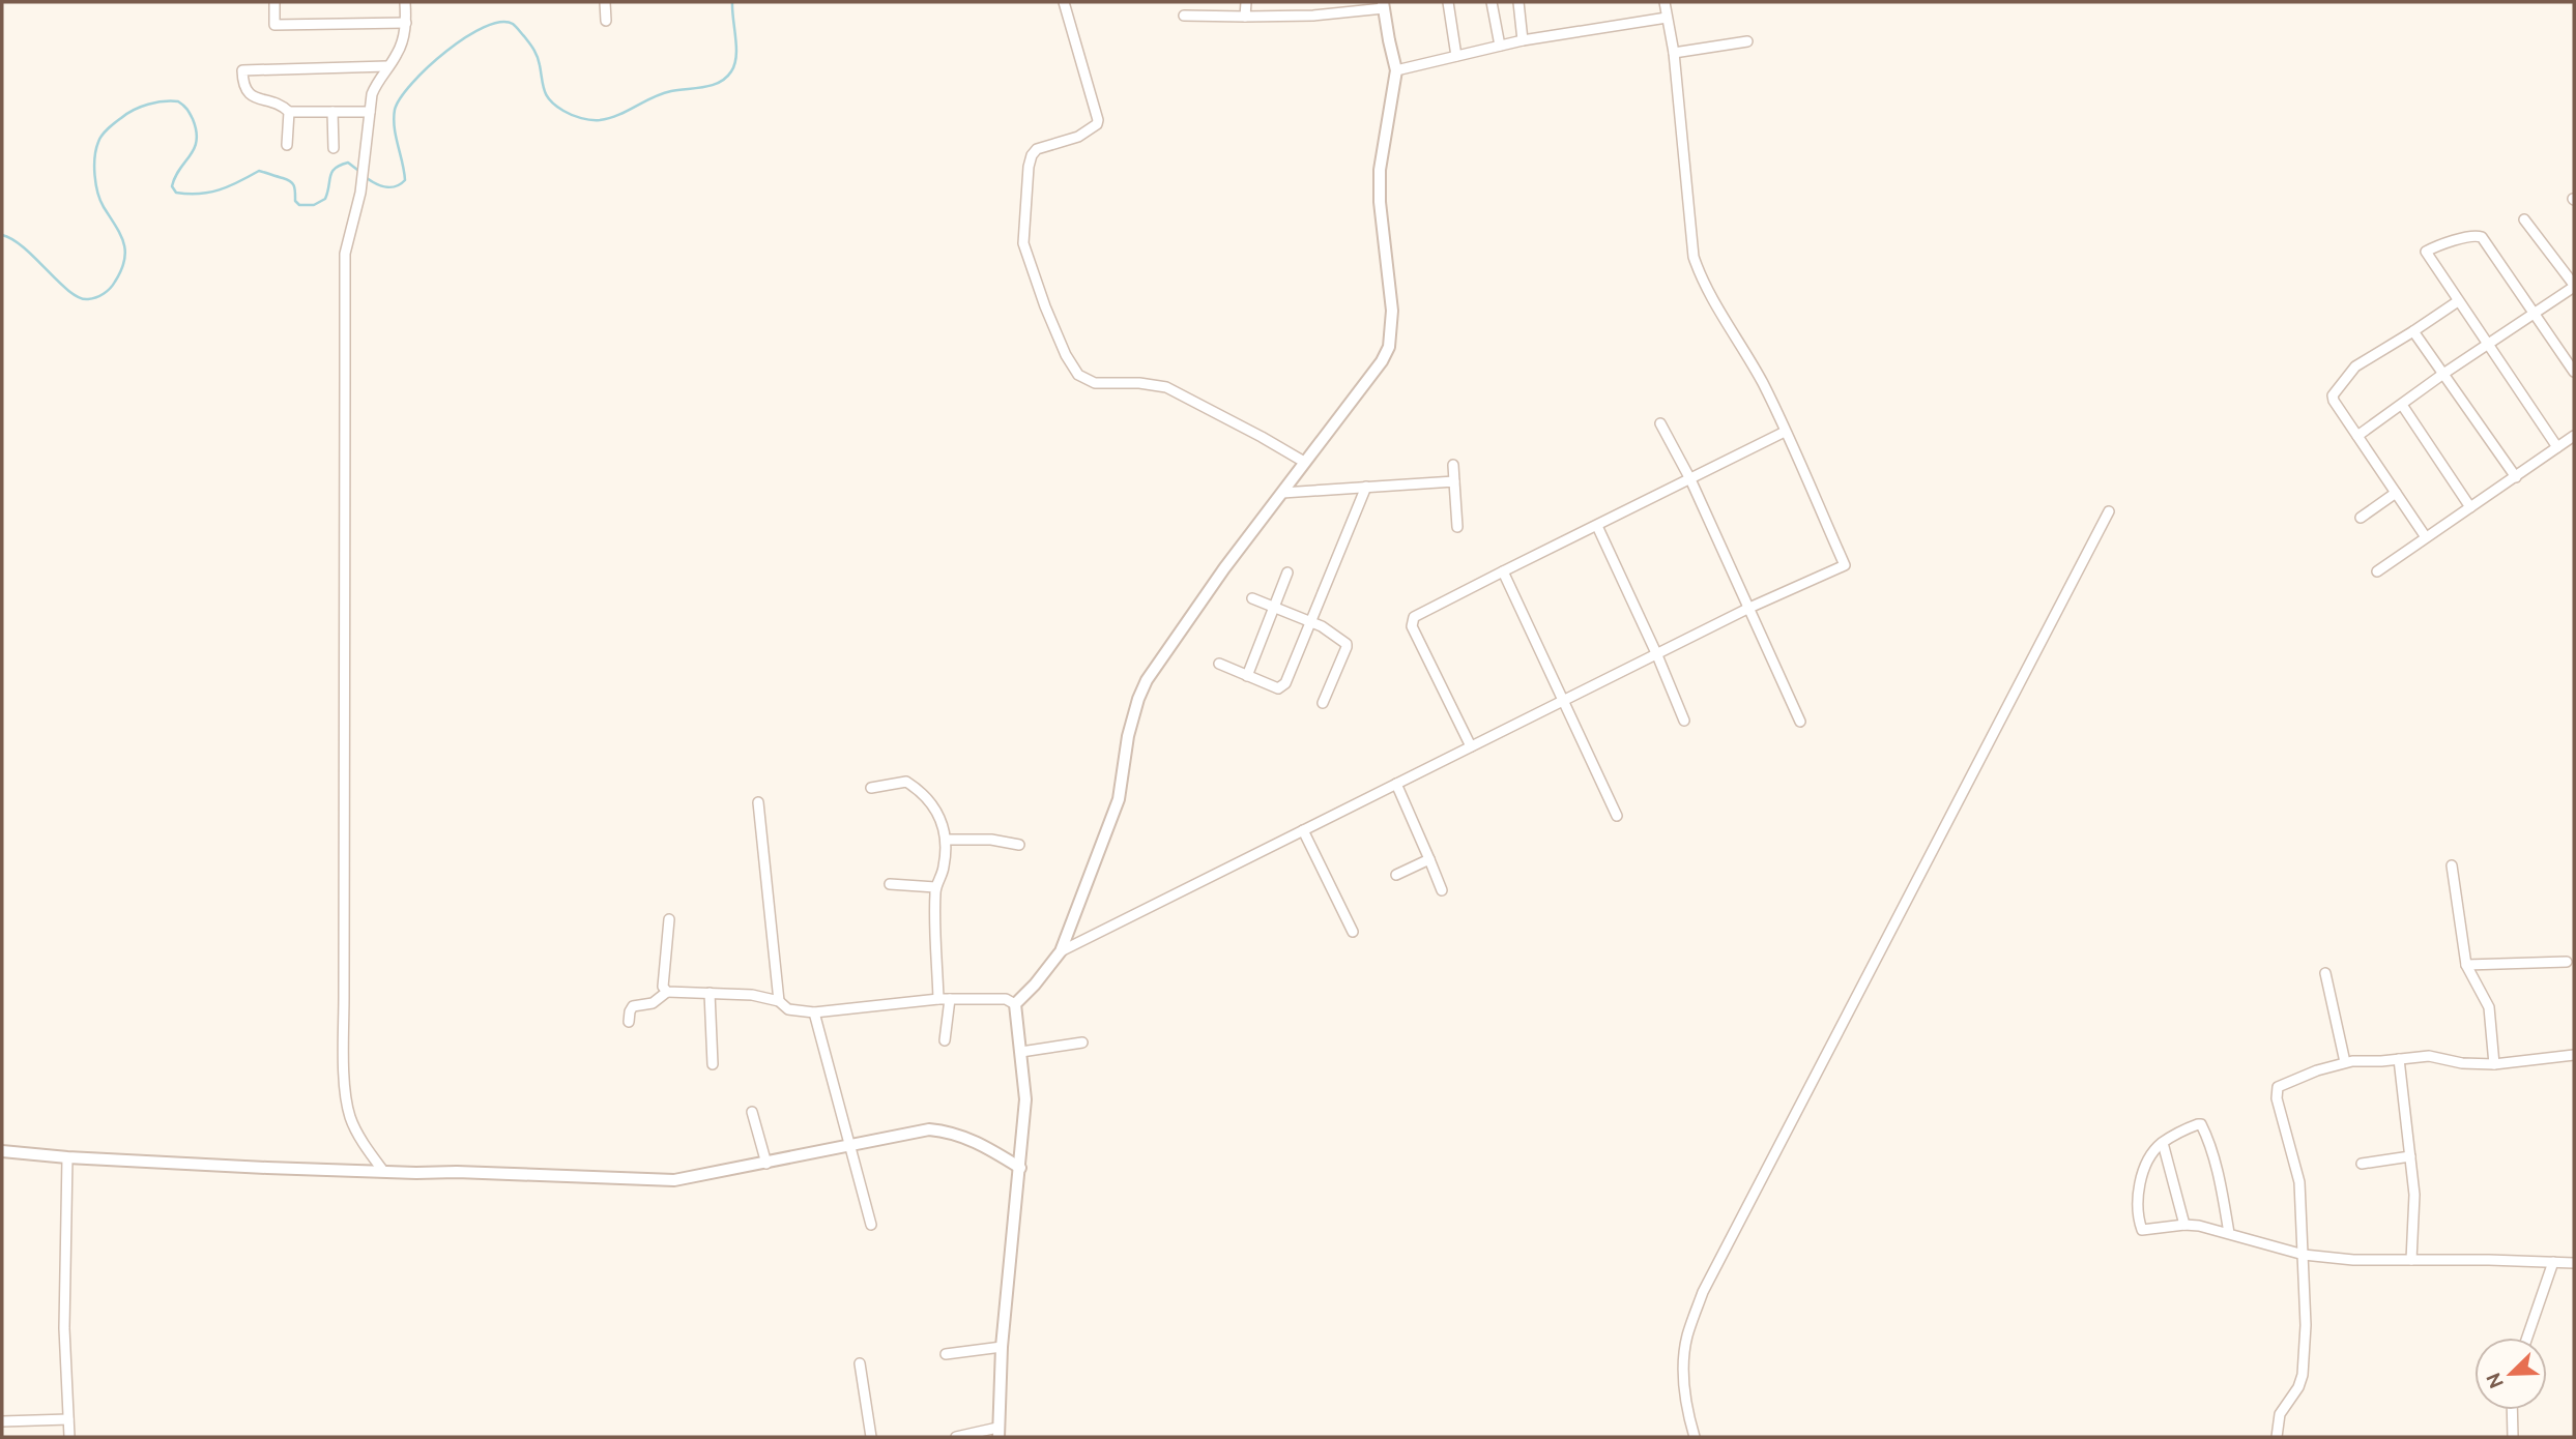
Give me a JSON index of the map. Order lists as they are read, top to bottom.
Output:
{
  "north": "bottom left"
}
